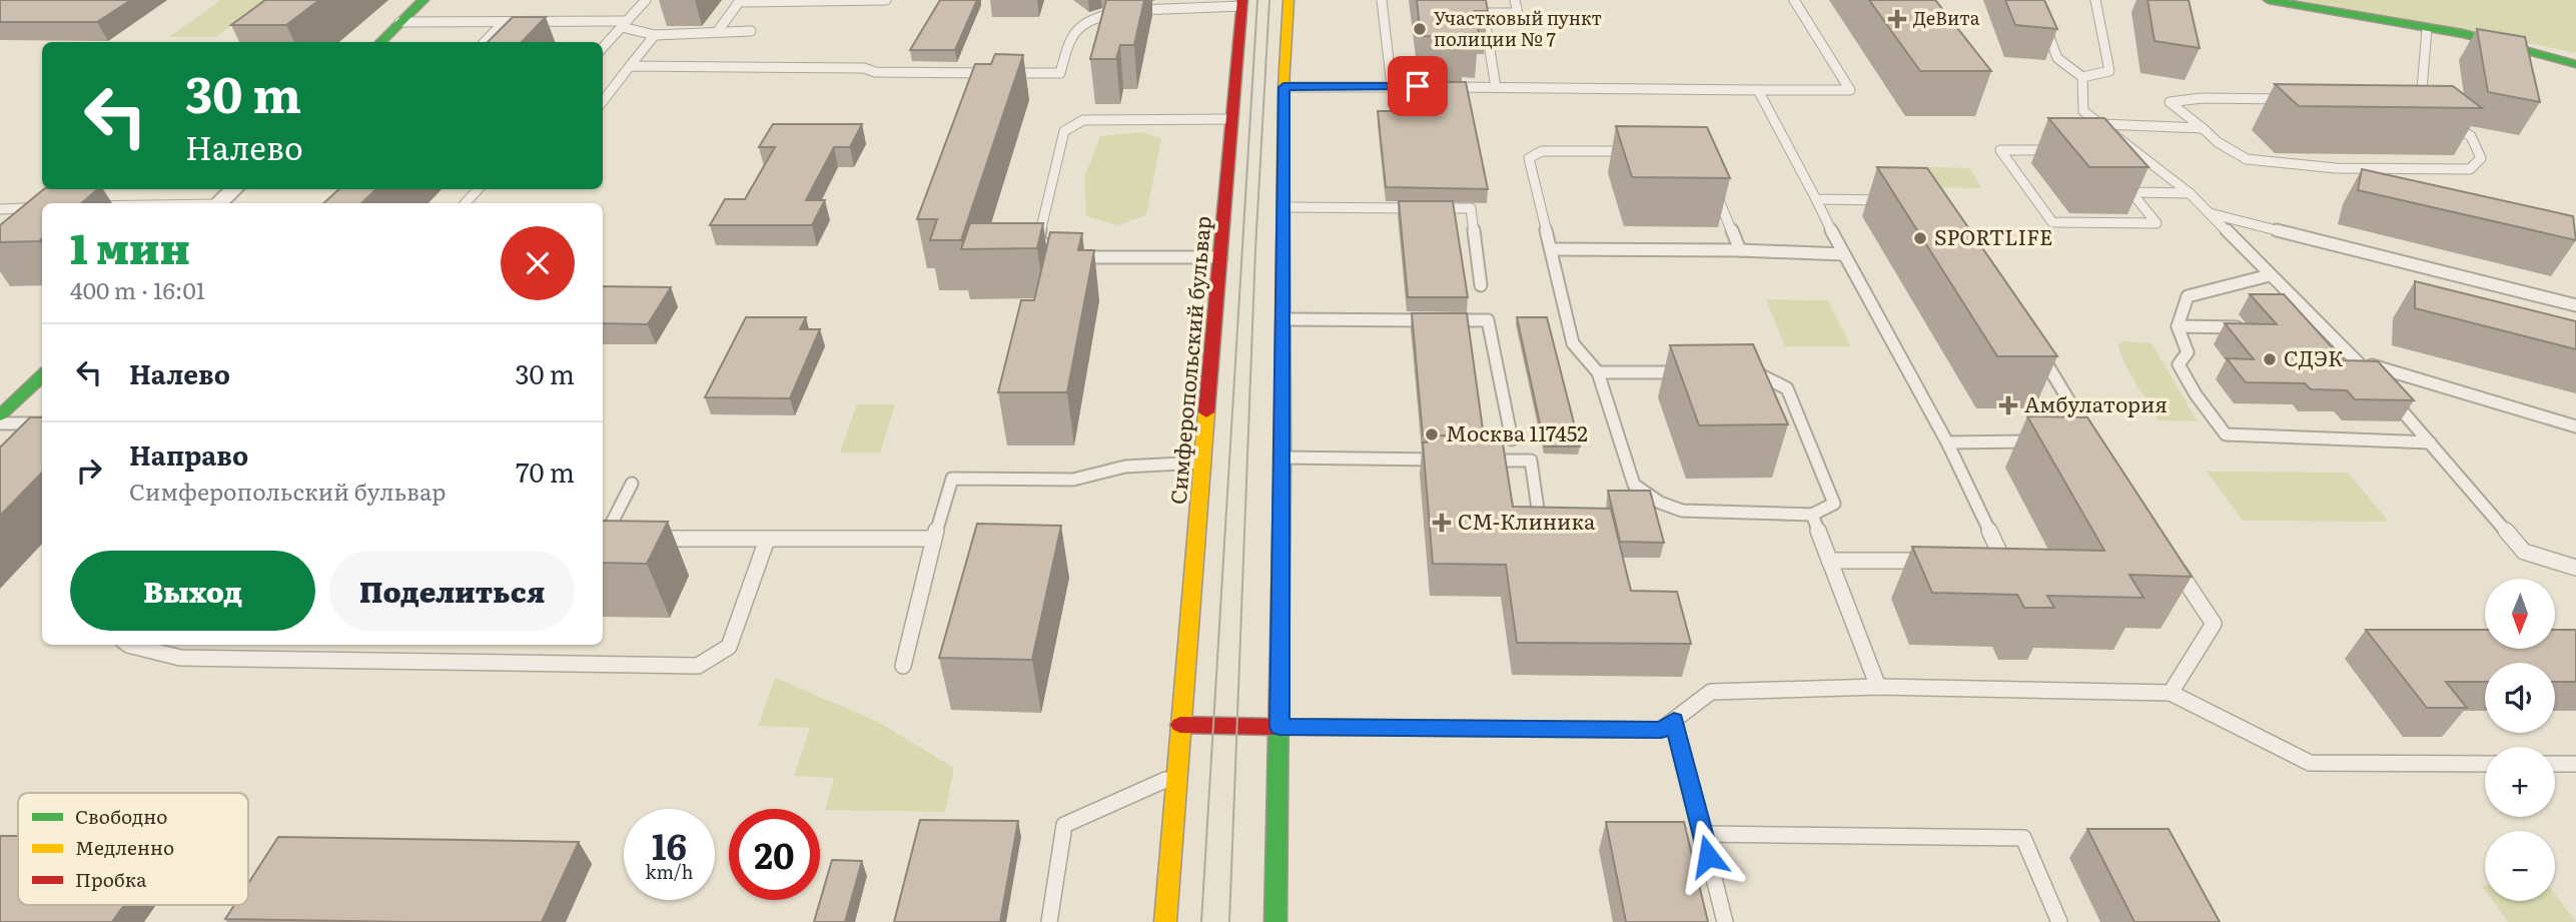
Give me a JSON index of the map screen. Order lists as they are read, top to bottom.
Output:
{
  "streets": {
    "main road": ["Симферопольский бульвар"]
  },
  "places": {
    "health": ["ДеВита", "Амбулатория", "СМ-Клиника"],
    "other": [
      "Участковый пункт полиции № 7",
      "SPORTLIFE",
      "СДЭК",
      "Москва 117452"
    ]
  },
  "legend": ["Свободно", "Медленно", "Пробка"],
  "north": "bottom",
  "page": {
    "turn": ["30 m", "Налево"],
    "heading": ["1 мин", "400 m · 16:01"],
    "list": [
      {
        "name": "Налево",
        "value": "30 m"
      },
      {
        "name": "Направо",
        "note": "Симферопольский бульвар",
        "value": "70 m"
      }
    ],
    "buttons": ["Выход", "Поделиться"],
    "map_buttons": ["+", "−"],
    "speed": "16 km/h",
    "limit": "20"
  }
}
